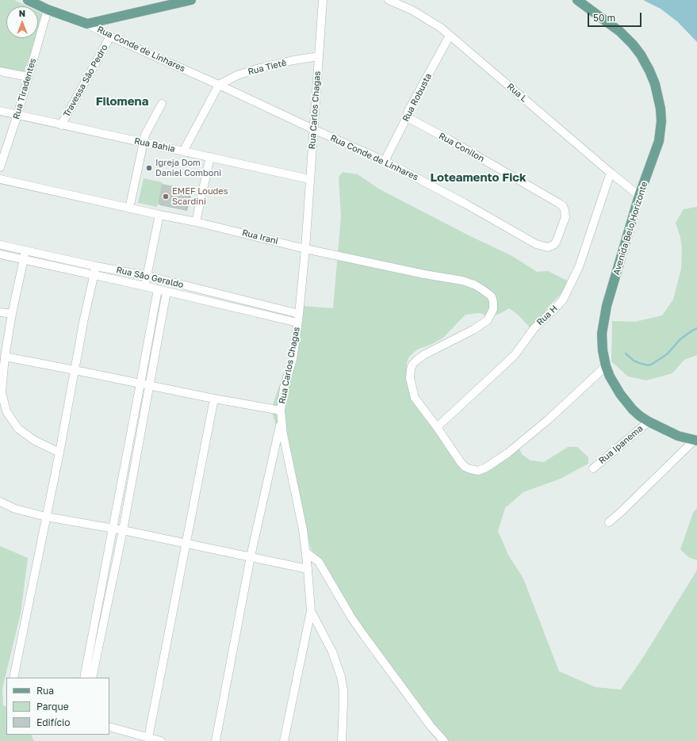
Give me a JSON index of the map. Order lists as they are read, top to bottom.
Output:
{
  "streets": {
    "main road": ["Avenida Belo Horizonte"],
    "street": [
      "Rua Conde de Linhares",
      "Rua Tietê",
      "Travessa São Pedro",
      "Rua Tiradentes",
      "Rua L",
      "Rua Robusta",
      "Rua Carlos Chagas",
      "Rua Bahia",
      "Rua Conilon",
      "Rua Irani",
      "Rua São Geraldo",
      "Rua H",
      "Rua Ipanema"
    ]
  },
  "crossings": [
    ["Rua Conde de Linhares", "Rua Tietê"],
    ["Rua Conde de Linhares", "Travessa São Pedro"],
    ["Rua Conde de Linhares", "Rua Robusta"],
    ["Rua Conde de Linhares", "Rua Carlos Chagas"],
    ["Rua Conde de Linhares", "Rua Conilon"],
    ["Rua Tietê", "Rua Carlos Chagas"],
    ["Travessa São Pedro", "Rua Bahia"],
    ["Rua Tiradentes", "Rua Bahia"],
    ["Rua L", "Rua Robusta"],
    ["Rua L", "Avenida Belo Horizonte"],
    ["Rua L", "Rua H"],
    ["Rua Robusta", "Rua Conilon"],
    ["Rua Carlos Chagas", "Rua Bahia"],
    ["Rua Carlos Chagas", "Rua Irani"],
    ["Rua Carlos Chagas", "Rua São Geraldo"],
    ["Avenida Belo Horizonte", "Rua Ipanema"],
    ["Rua Irani", "Rua H"]
  ],
  "districts": ["Filomena", "Loteamento Fick"],
  "places": ["Igreja Dom Daniel Comboni", "EMEF Loudes Scardini"],
  "legend": ["Rua", "Parque", "Edifício"],
  "scale_bar": "50 m",
  "north": "top"
}
